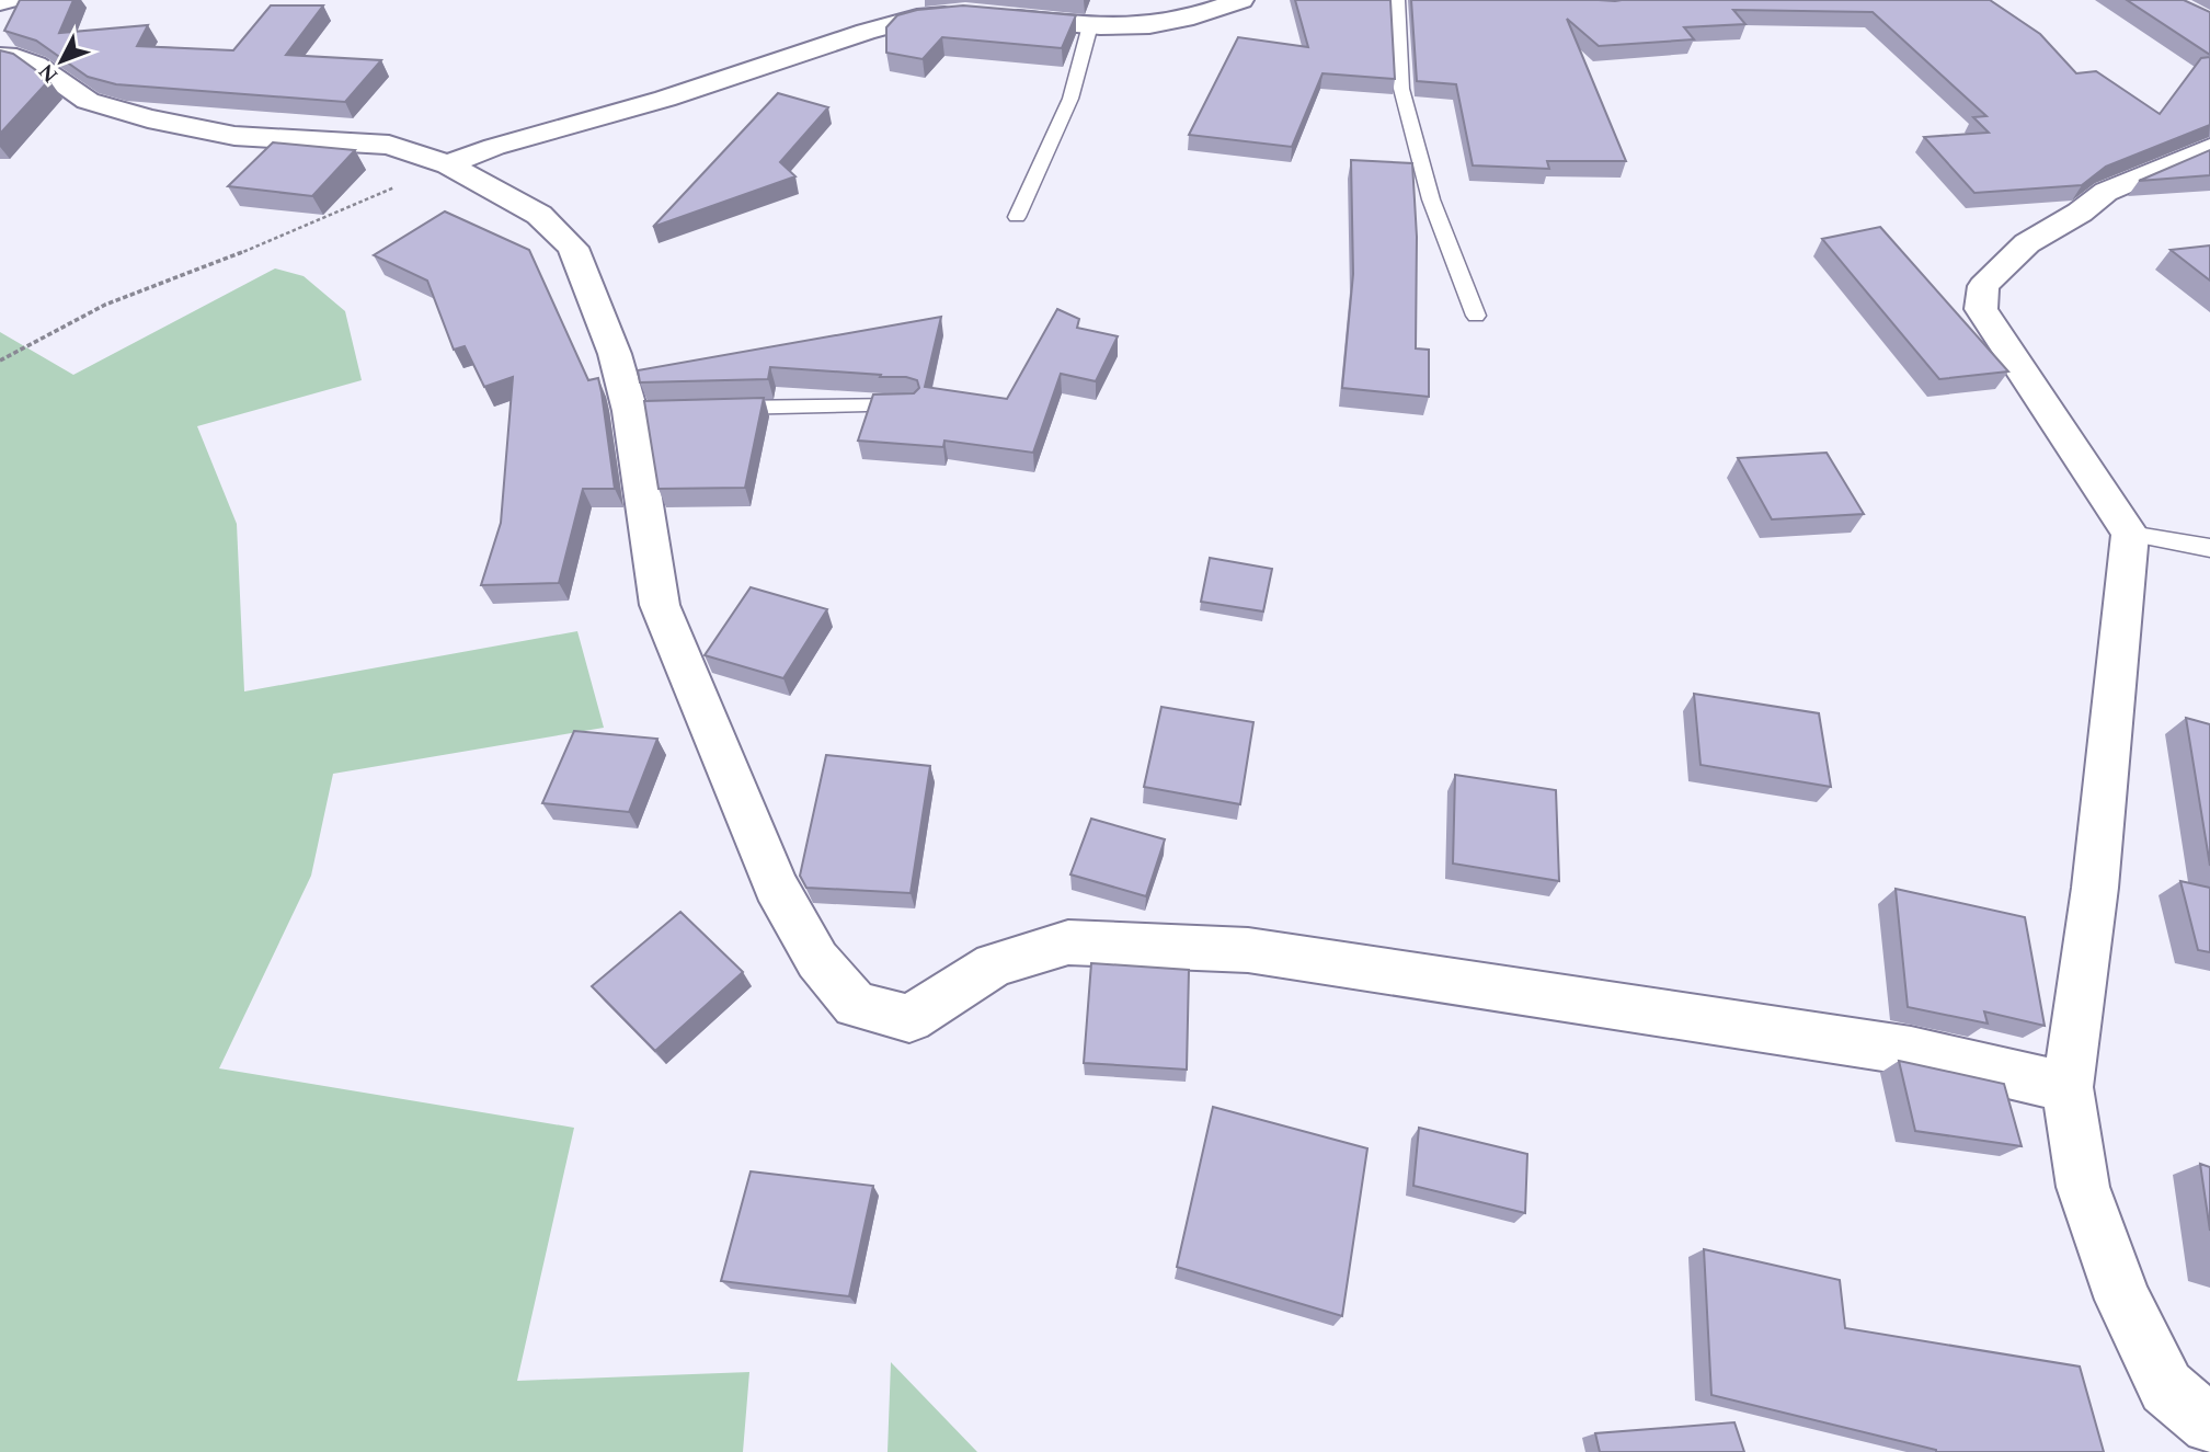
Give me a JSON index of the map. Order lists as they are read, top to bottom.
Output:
{
  "north": "bottom left"
}
